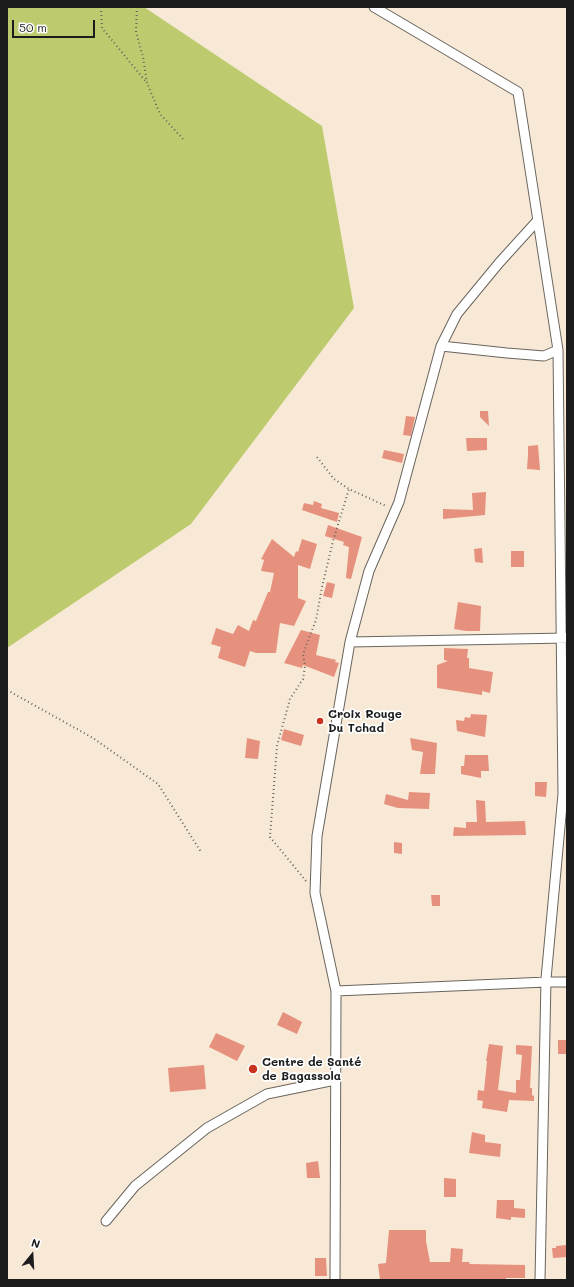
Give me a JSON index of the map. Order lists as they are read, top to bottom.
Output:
{
  "places": ["Croix Rouge Du Tchad", "Centre de Santé de Bagassola"],
  "scale_bar": "50 m",
  "north": "top"
}
